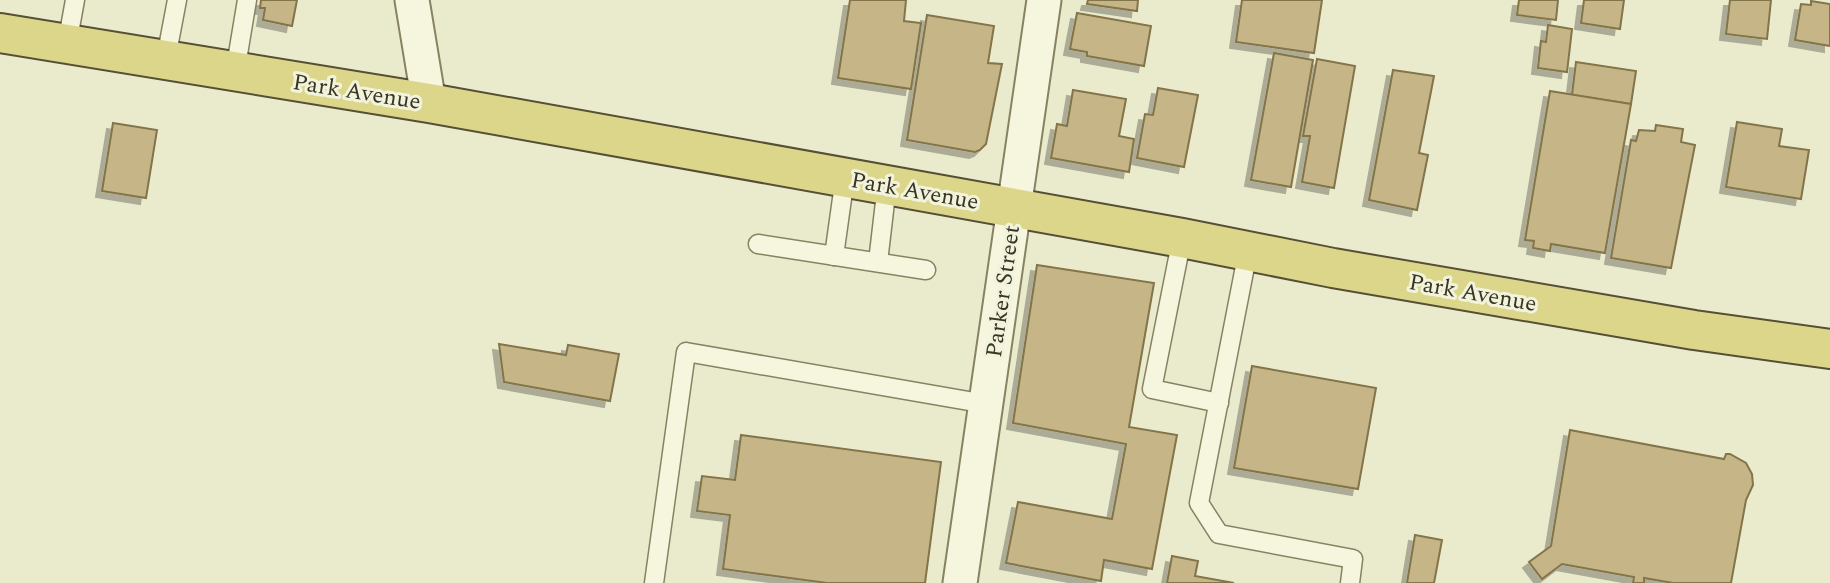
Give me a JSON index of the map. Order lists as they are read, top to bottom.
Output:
{
  "streets": {
    "highway": ["Park Avenue"],
    "street": ["Parker Street"]
  },
  "crossings": [
    ["Park Avenue", "Parker Street"]
  ]
}
